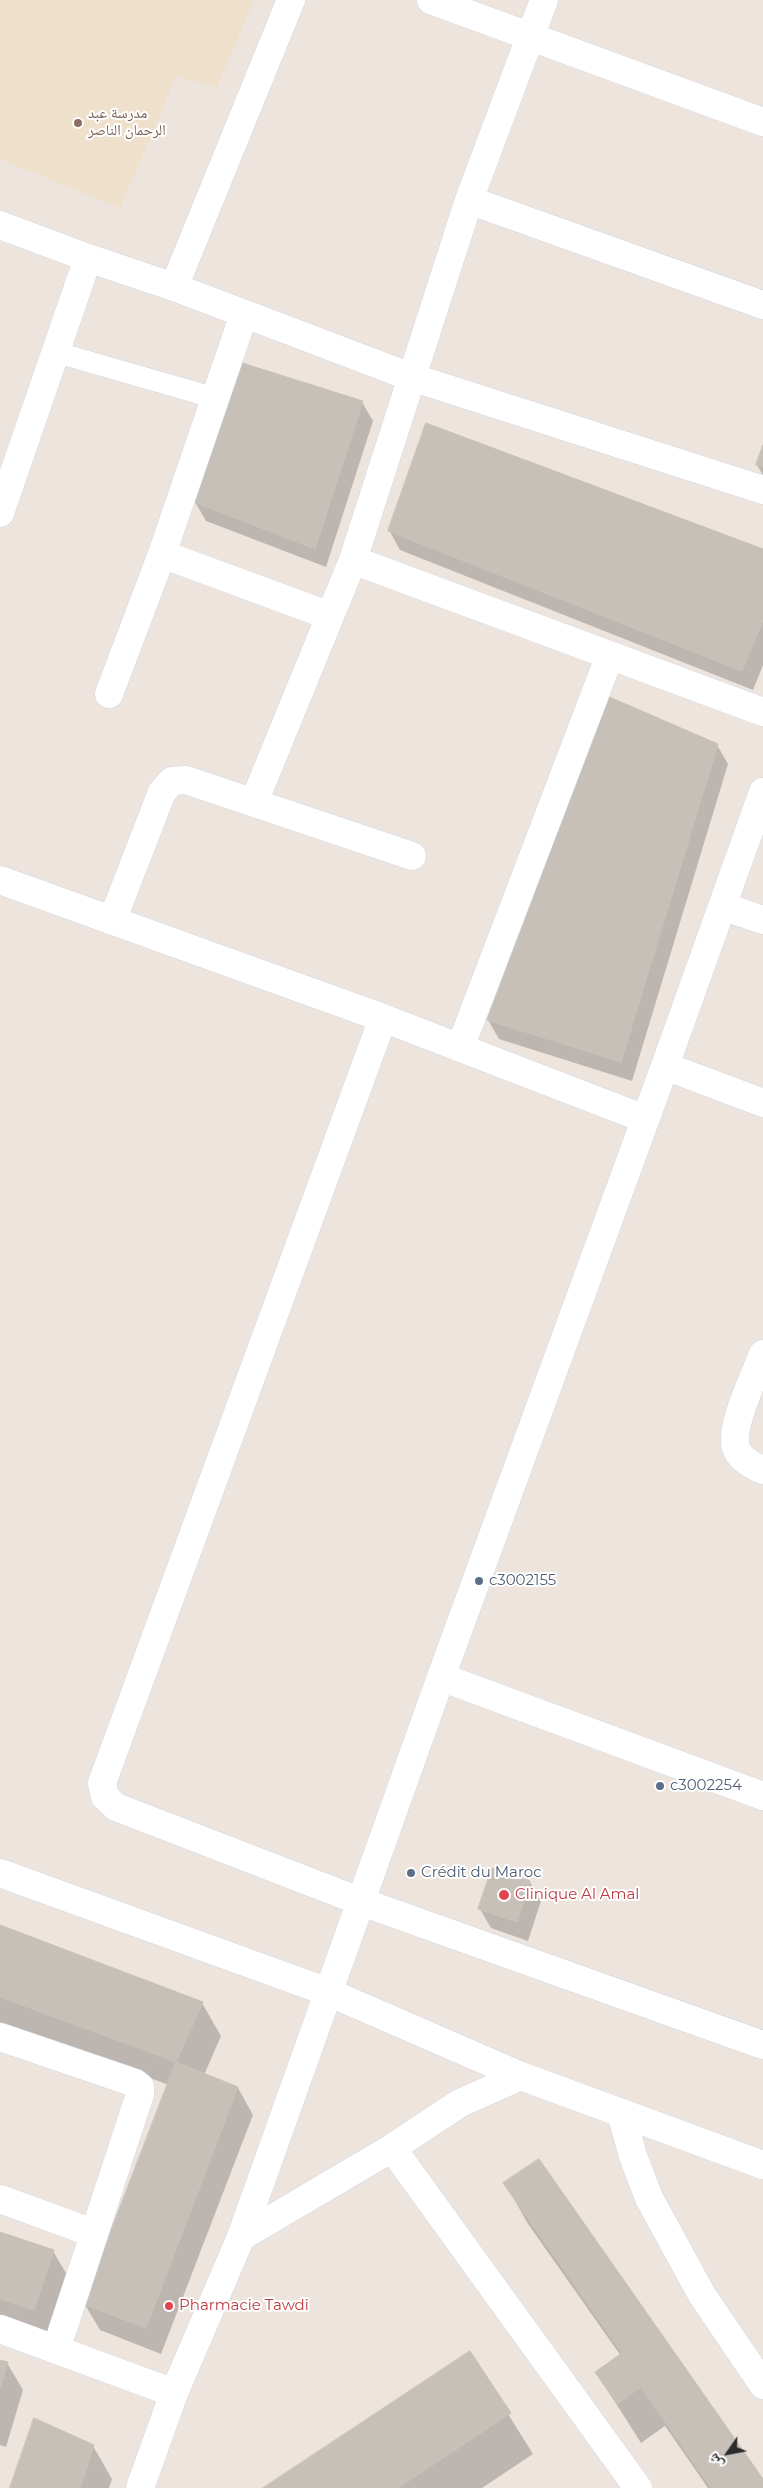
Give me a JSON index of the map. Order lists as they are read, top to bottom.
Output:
{
  "places": [
    "مدرسة عبد الرحمان الناصر",
    "c3002155",
    "c3002254",
    "Crédit du Maroc",
    "Clinique Al Amal",
    "Pharmacie Tawdi"
  ],
  "north": "bottom left"
}
